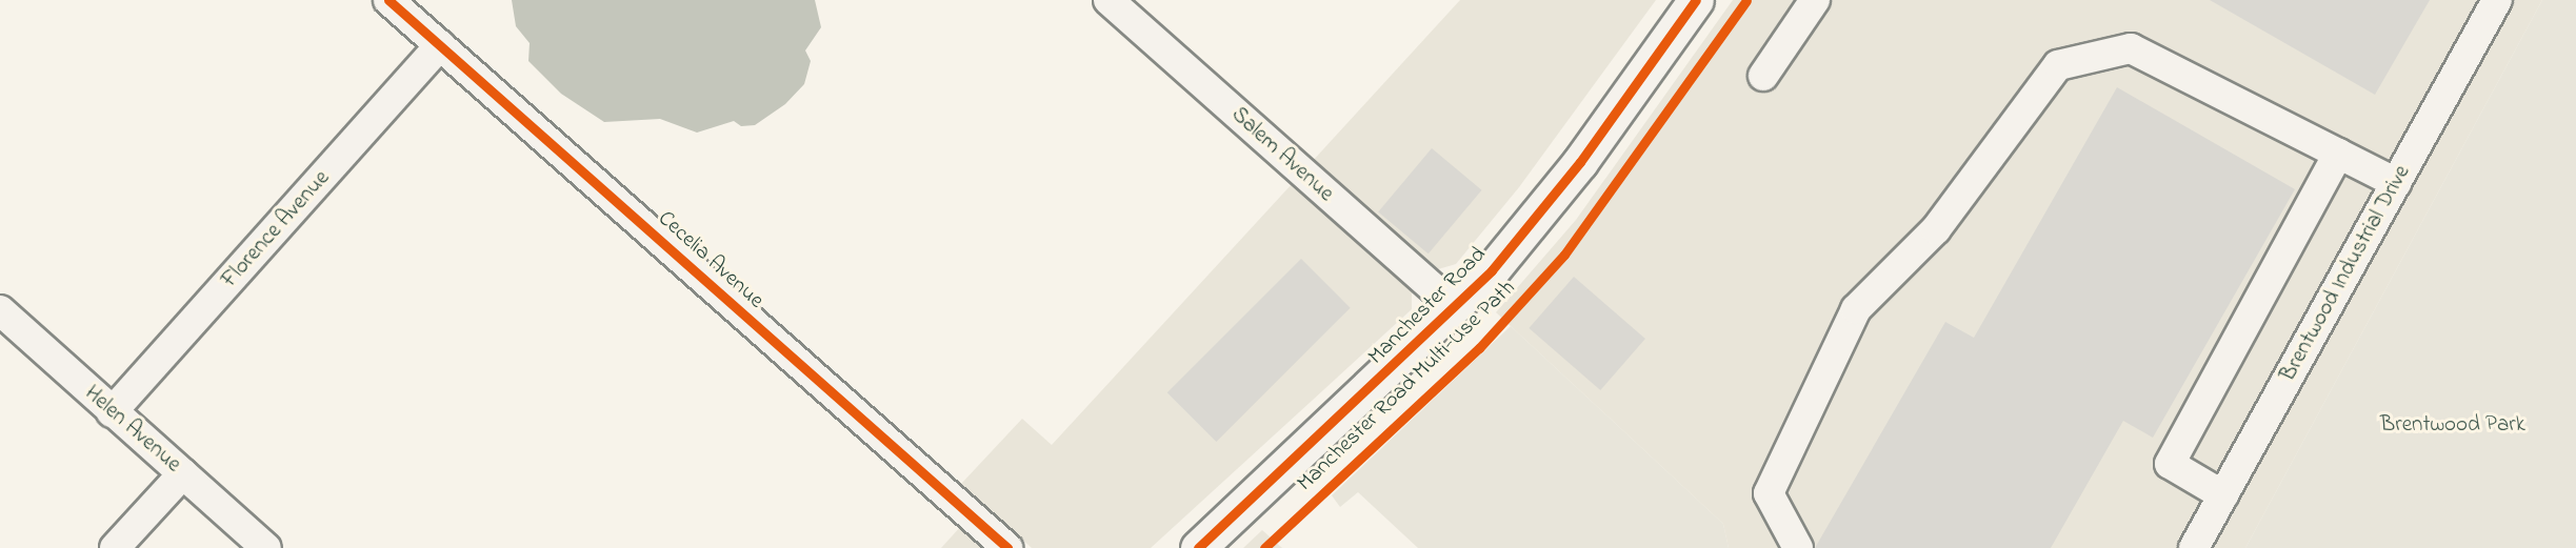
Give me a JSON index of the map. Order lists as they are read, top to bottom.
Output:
{
  "streets": {
    "main road": ["Manchester Road"],
    "street": [
      "Salem Avenue",
      "Florence Avenue",
      "Cecelia Avenue",
      "Brentwood Industrial Drive",
      "Helen Avenue"
    ],
    "cycle path": ["Manchester Road Multi-Use Path"]
  },
  "crossings": [
    ["Salem Avenue", "Manchester Road"],
    ["Florence Avenue", "Cecelia Avenue"],
    ["Florence Avenue", "Helen Avenue"]
  ],
  "parks": ["Brentwood Park"]
}
